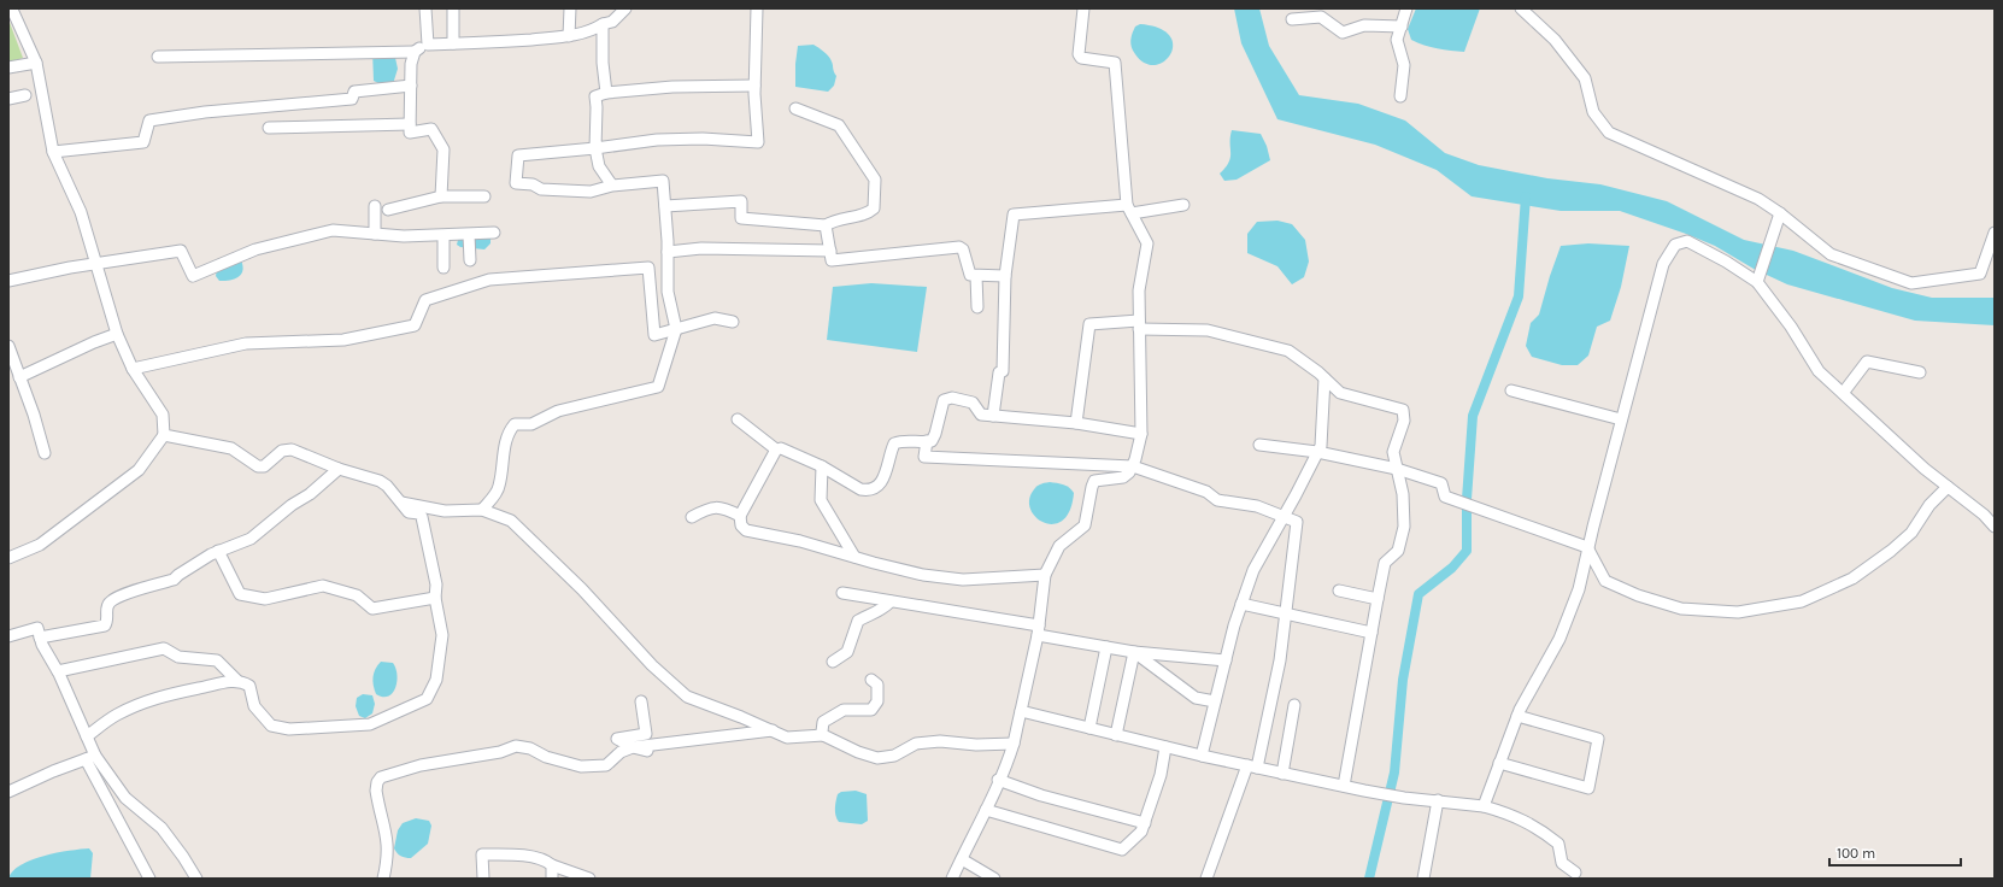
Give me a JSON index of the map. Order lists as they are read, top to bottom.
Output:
{
  "scale_bar": "100 m"
}
